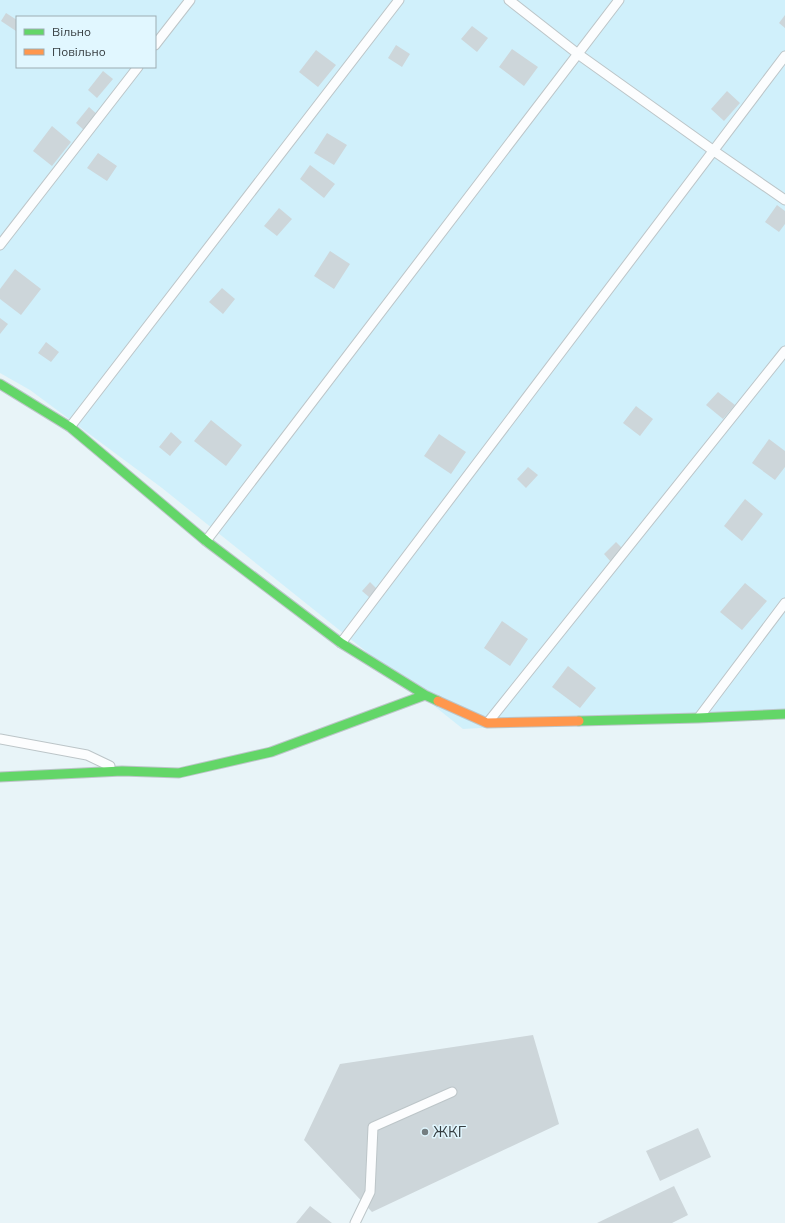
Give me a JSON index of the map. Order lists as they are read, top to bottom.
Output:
{
  "places": ["ЖКГ"],
  "legend": ["Вільно", "Повільно"]
}
